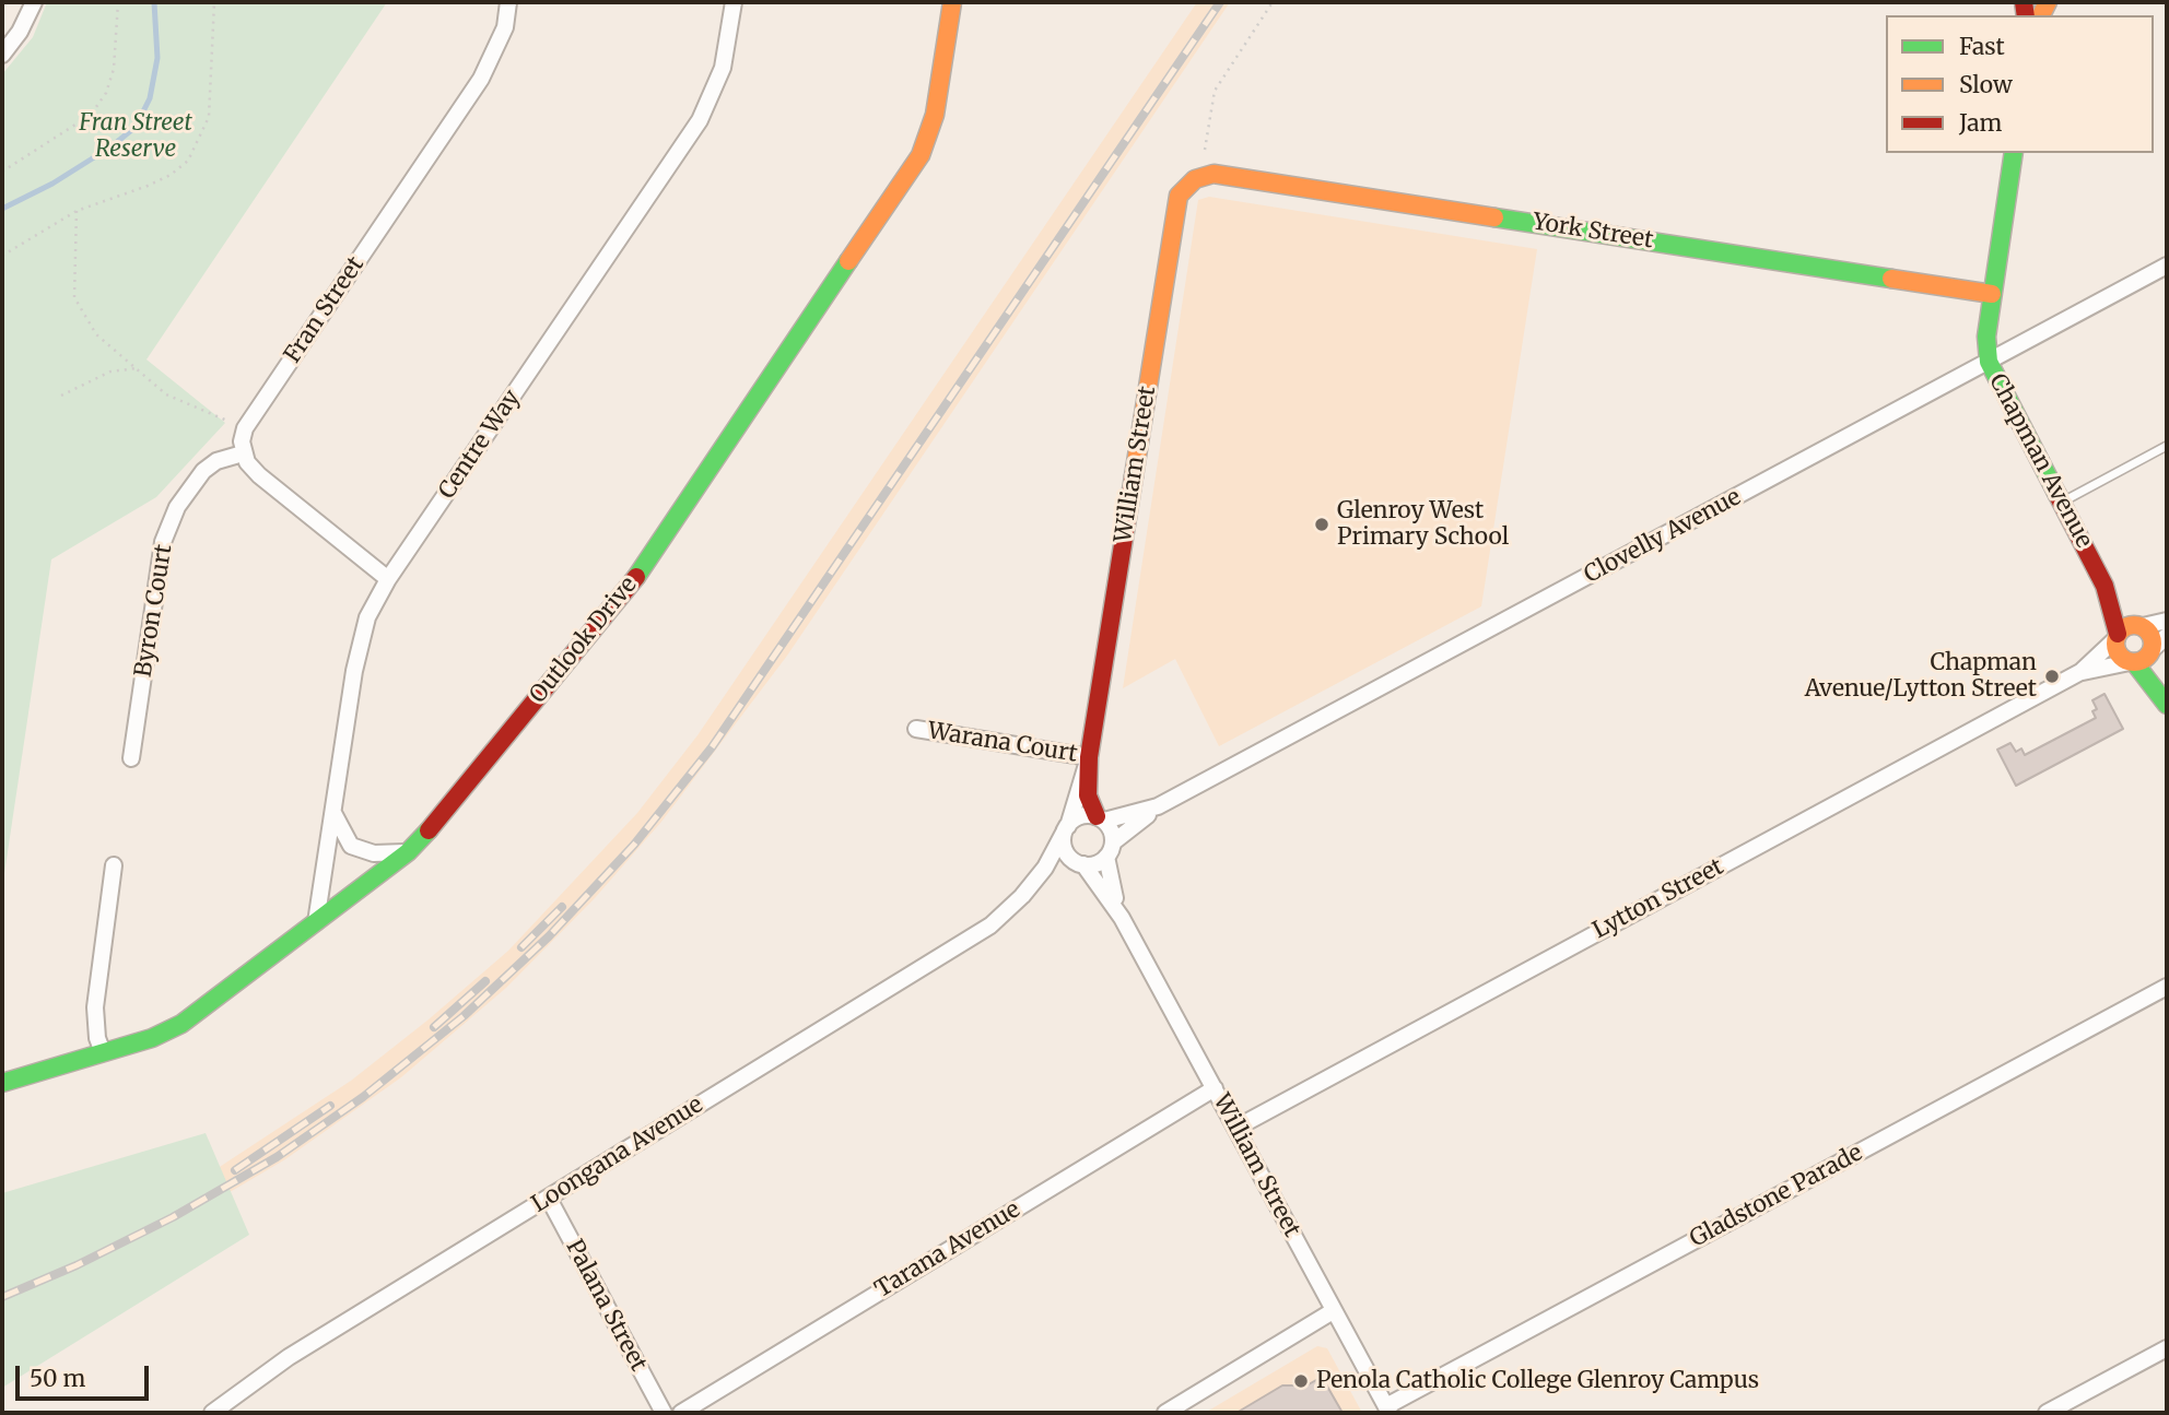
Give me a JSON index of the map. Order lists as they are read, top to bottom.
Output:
{
  "streets": {
    "street": [
      "York Street",
      "Fran Street",
      "Centre Way",
      "Chapman Avenue",
      "William Street",
      "Clovelly Avenue",
      "Byron Court",
      "Outlook Drive",
      "Warana Court",
      "Lytton Street",
      "Loongana Avenue",
      "Gladstone Parade",
      "Tarana Avenue",
      "Palana Street"
    ]
  },
  "crossings": [
    ["York Street", "Chapman Avenue"],
    ["York Street", "William Street"],
    ["Fran Street", "Byron Court"],
    ["Centre Way", "Outlook Drive"],
    ["Chapman Avenue", "Clovelly Avenue"],
    ["Chapman Avenue", "Lytton Street"],
    ["William Street", "Clovelly Avenue"],
    ["William Street", "Warana Court"],
    ["William Street", "Lytton Street"],
    ["William Street", "Loongana Avenue"],
    ["William Street", "Gladstone Parade"],
    ["William Street", "Tarana Avenue"],
    ["Clovelly Avenue", "Loongana Avenue"],
    ["Loongana Avenue", "Palana Street"]
  ],
  "parks": ["Fran Street Reserve"],
  "places": ["Glenroy West Primary School", "Chapman Avenue/Lytton Street", "Penola Catholic College Glenroy Campus"],
  "legend": ["Fast", "Slow", "Jam"],
  "scale_bar": "50 m"
}
